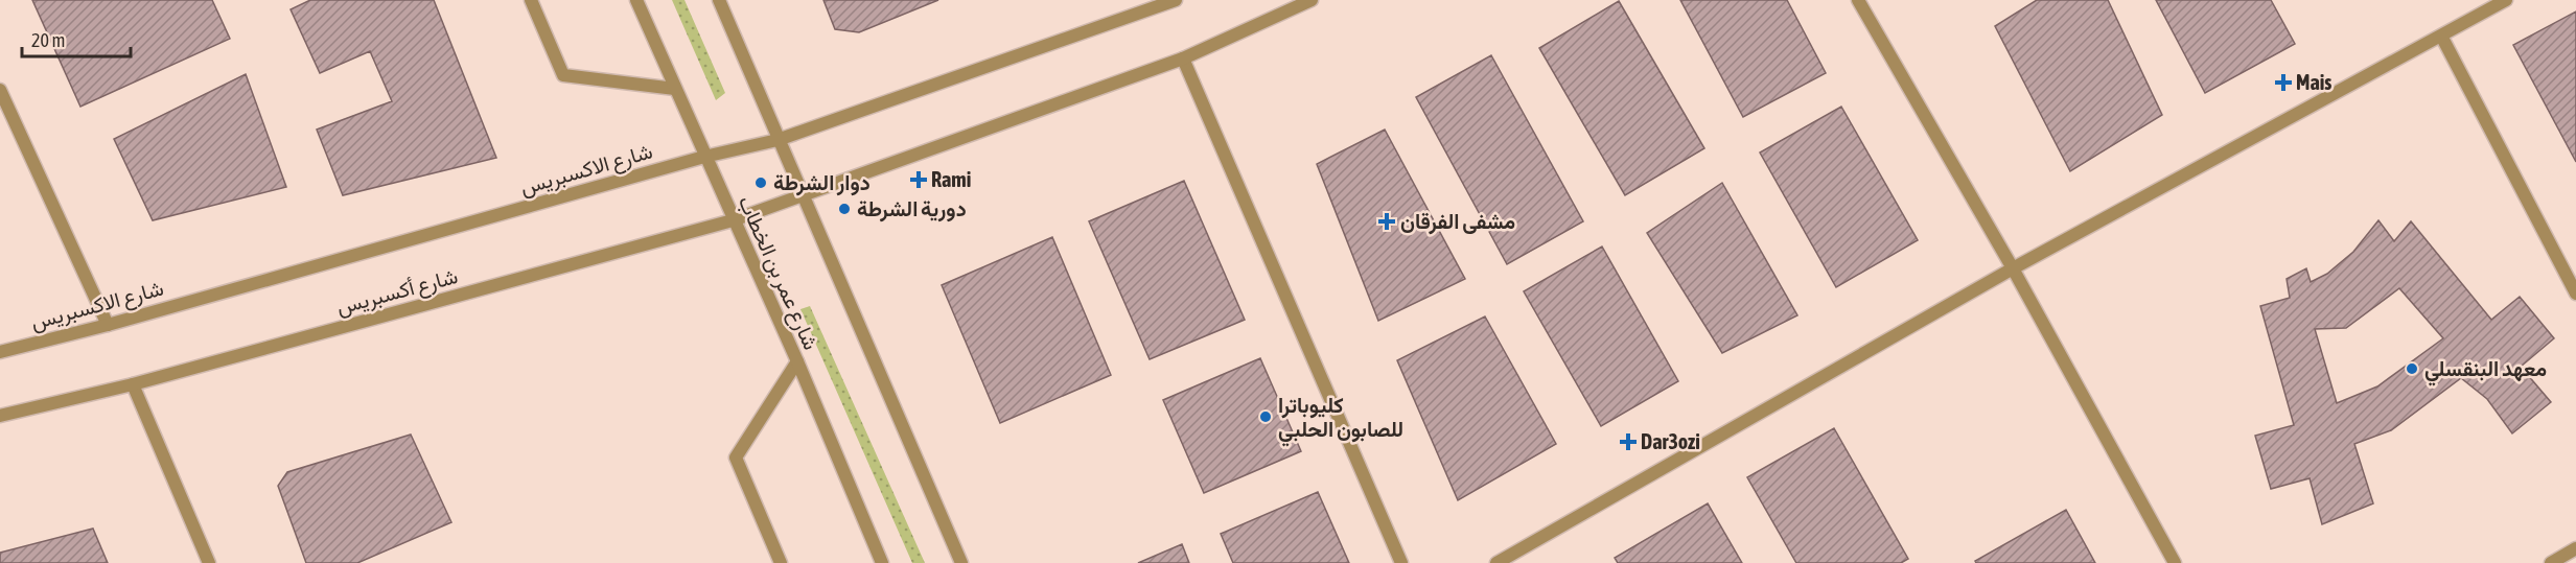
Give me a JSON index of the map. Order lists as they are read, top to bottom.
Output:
{
  "streets": {
    "street": ["شارع الاكسبريس", "شارع عمر بن الخطاب", "شارع أكسبريس"]
  },
  "crossings": [
    ["شارع الاكسبريس", "شارع عمر بن الخطاب"],
    ["شارع عمر بن الخطاب", "شارع أكسبريس"]
  ],
  "places": {
    "health": [
      "Mais",
      "Rami",
      "مشفى الفرقان",
      "Dar3ozi"
    ],
    "other": [
      "دوار الشرطة",
      "دورية الشرطة",
      "معهد البنقسلي",
      "كليوباترا للصابون الحلبي"
    ]
  },
  "scale_bar": "20 m"
}
